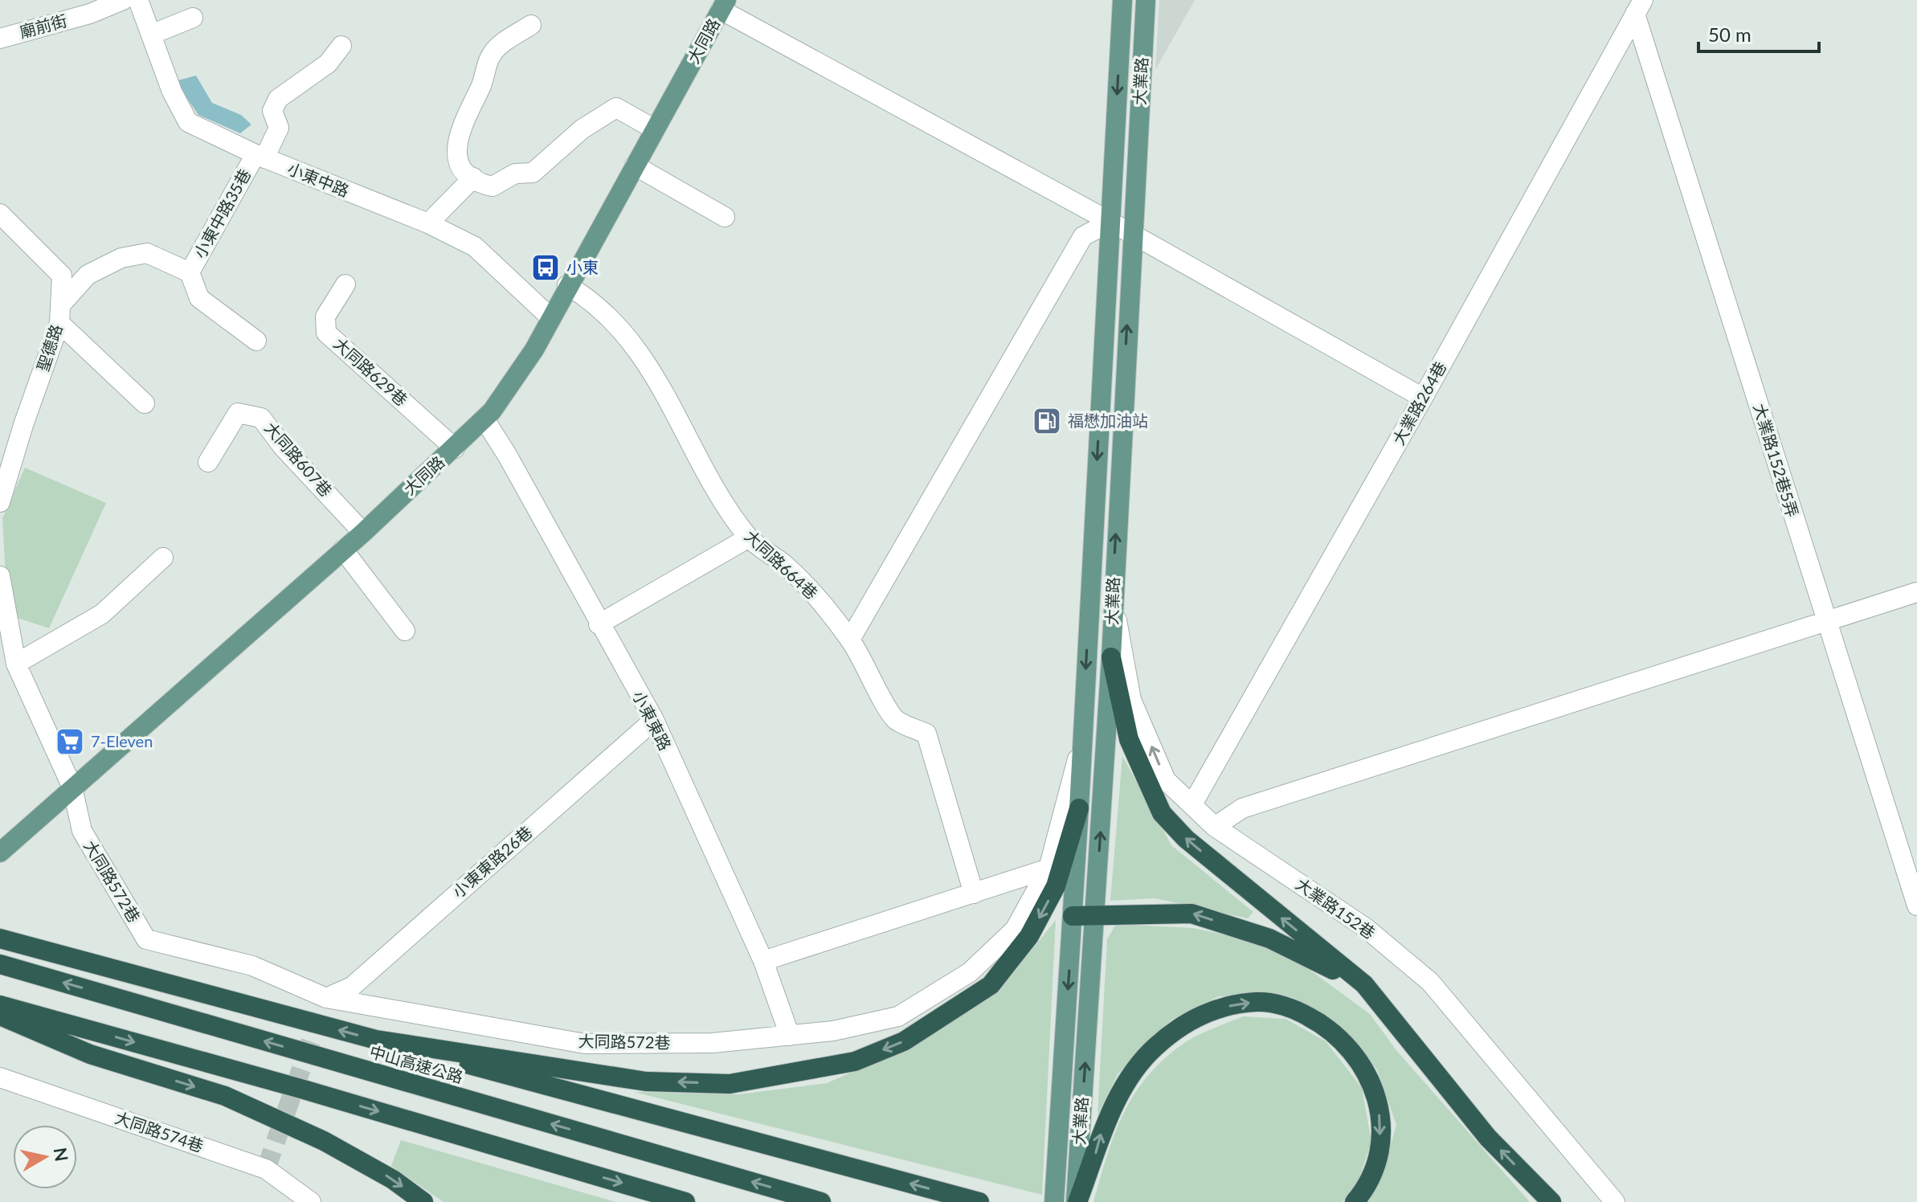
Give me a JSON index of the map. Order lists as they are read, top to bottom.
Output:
{
  "streets": {
    "highway": ["中山高速公路"],
    "main road": ["大同路", "大業路"],
    "street": [
      "廟前街",
      "小東中路",
      "小東中路35巷",
      "聖德路",
      "大同路629巷",
      "大業路264巷",
      "大同路607巷",
      "大業路152巷5弄",
      "大同路664巷",
      "小東東路",
      "小東東路26巷",
      "大同路572巷",
      "大業路152巷",
      "大同路574巷"
    ]
  },
  "crossings": [
    ["大同路", "小東中路"],
    ["大同路", "大同路629巷"],
    ["大同路", "大同路607巷"],
    ["大同路", "大同路664巷"],
    ["大同路", "小東東路"],
    ["大同路", "大同路572巷"],
    ["大業路", "大同路572巷"],
    ["大業路", "大業路152巷"],
    ["小東中路", "小東中路35巷"],
    ["大業路264巷", "大業路152巷5弄"],
    ["大業路264巷", "大業路152巷"],
    ["小東東路", "小東東路26巷"],
    ["小東東路", "大同路572巷"],
    ["小東東路26巷", "大同路572巷"]
  ],
  "places": {
    "bus stop": ["小東"],
    "fuel station": ["福懋加油站"],
    "supermarket": ["7-Eleven"]
  },
  "scale_bar": "50 m",
  "north": "right"
}
